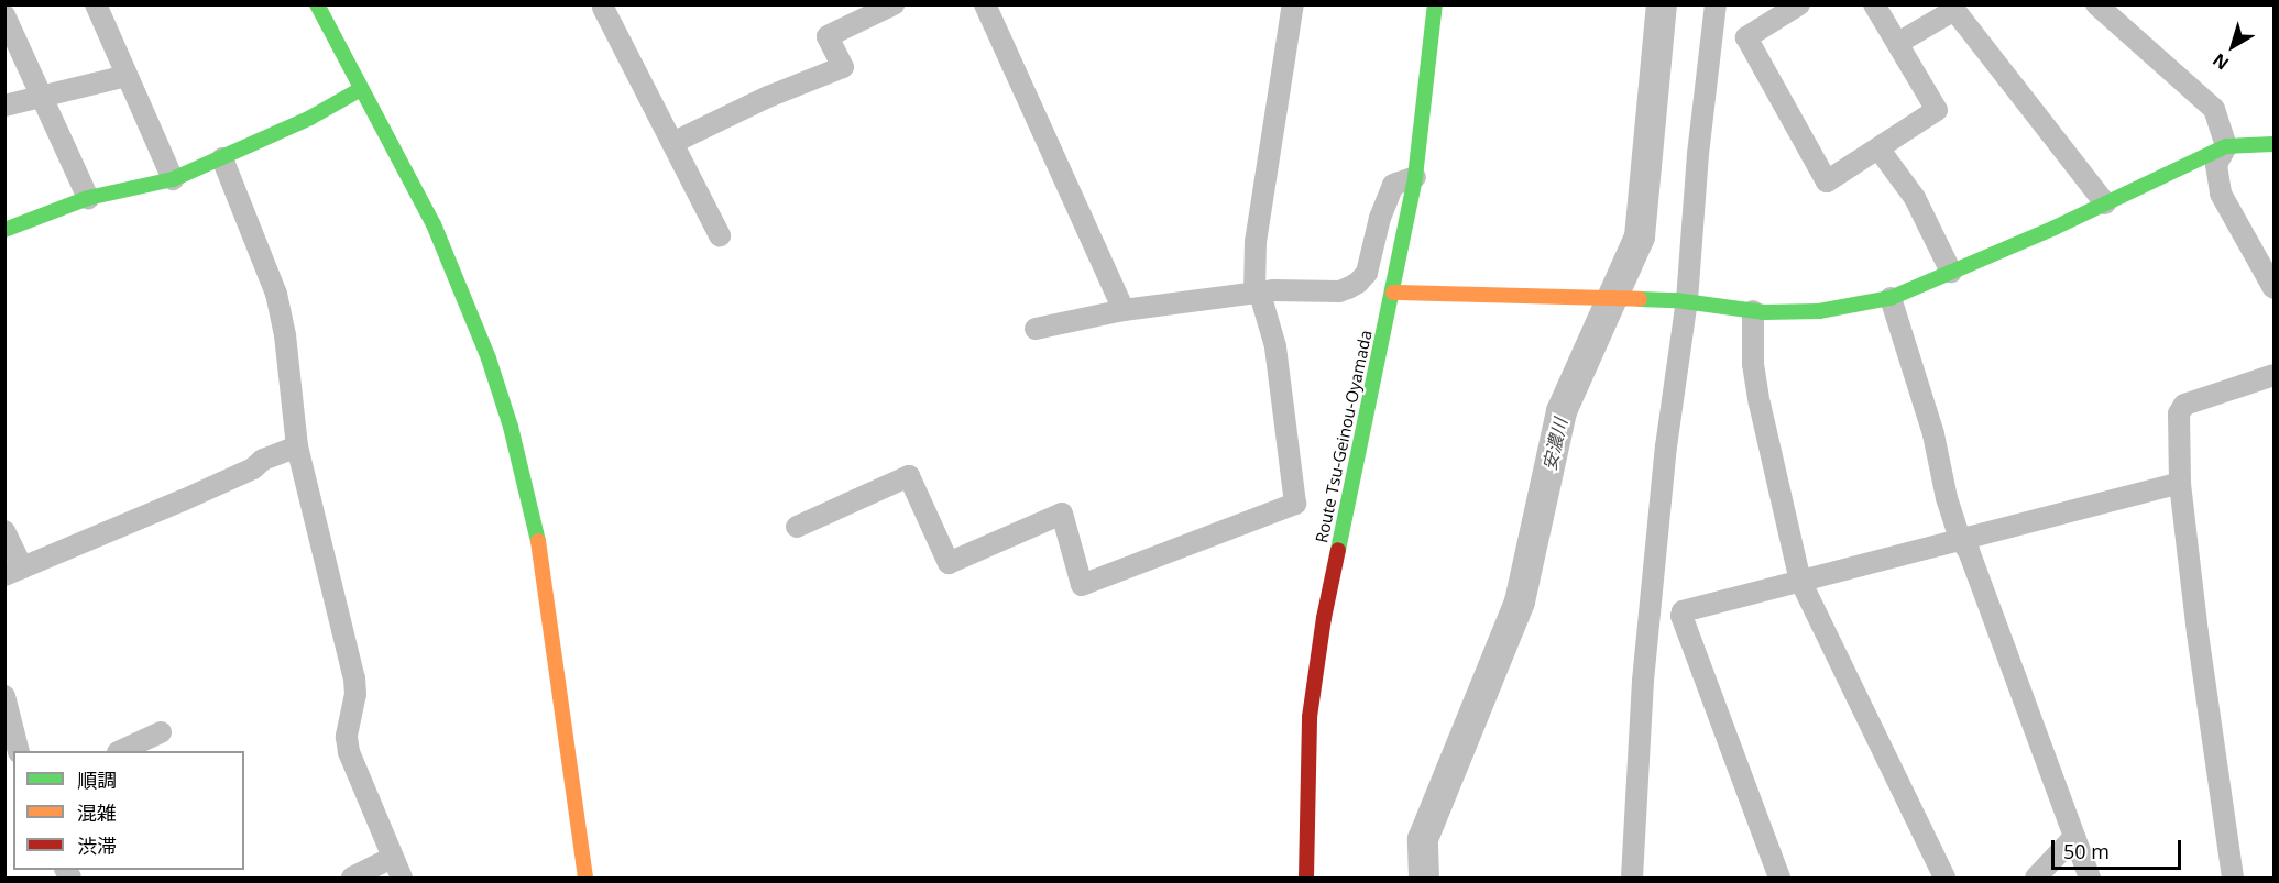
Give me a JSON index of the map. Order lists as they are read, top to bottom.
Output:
{
  "streets": {
    "street": ["Route Tsu-Geinou-Oyamada"]
  },
  "water": ["安濃川"],
  "legend": ["順調", "混雑", "渋滞"],
  "scale_bar": "50 m",
  "north": "bottom left"
}
